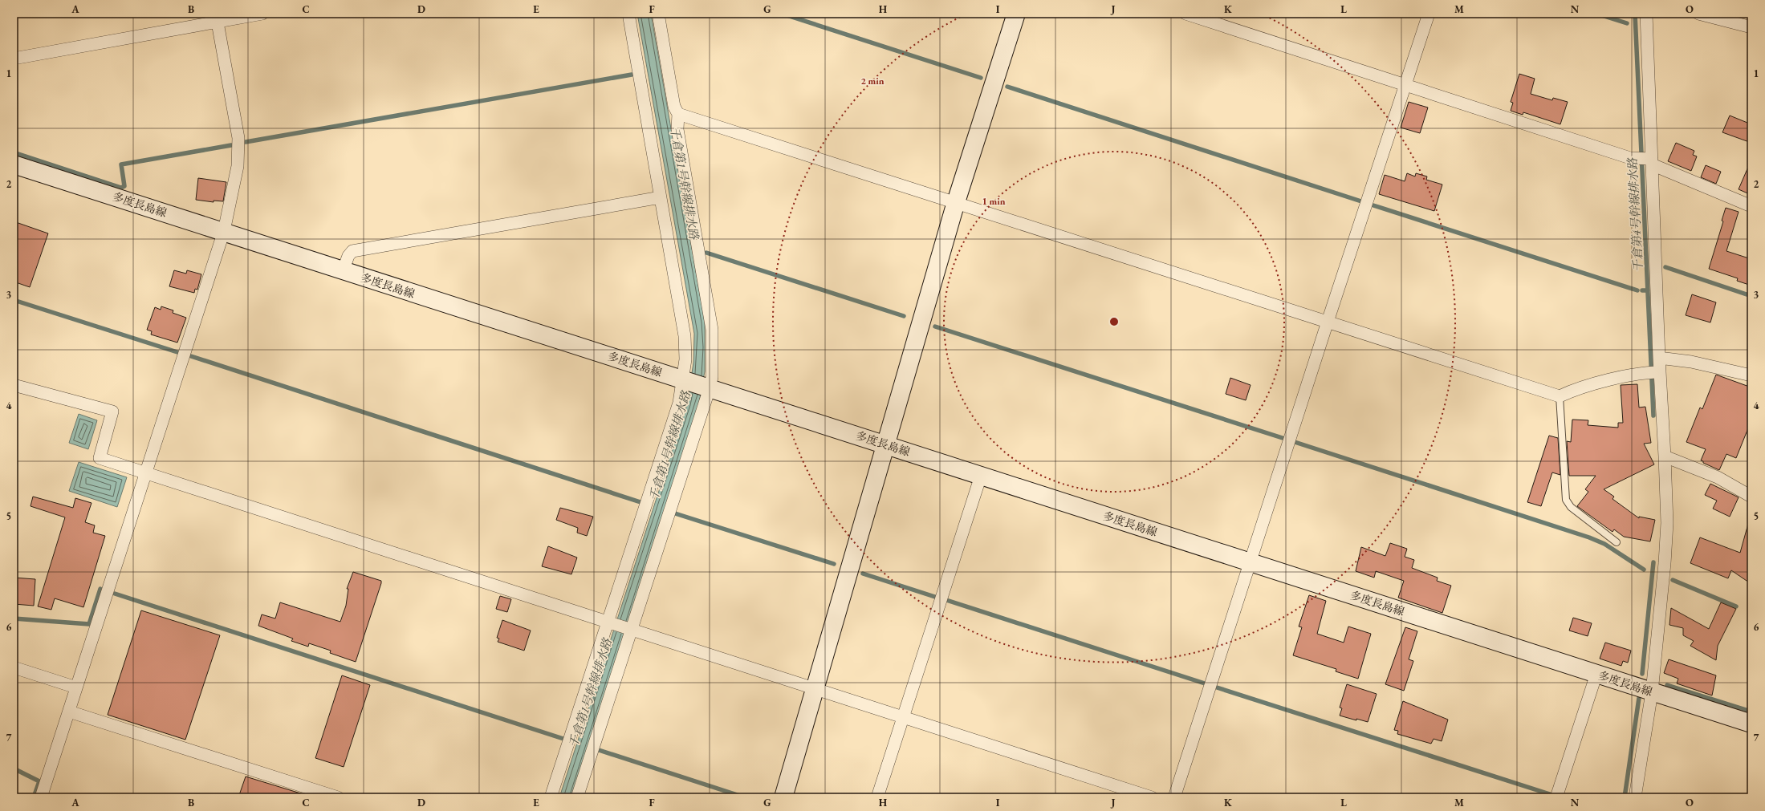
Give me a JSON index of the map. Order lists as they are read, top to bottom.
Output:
{
  "streets": {
    "main road": ["多度長島線"]
  },
  "water": ["千倉第1号幹線排水路", "千倉第4号幹線排水路"],
  "grid": {
    "columns": [
      "A",
      "B",
      "C",
      "D",
      "E",
      "F",
      "G",
      "H",
      "I",
      "J",
      "K",
      "L",
      "M",
      "N",
      "O"
    ],
    "rows": [
      "1",
      "2",
      "3",
      "4",
      "5",
      "6",
      "7"
    ]
  },
  "rings": ["2 min", "1 min"]
}
